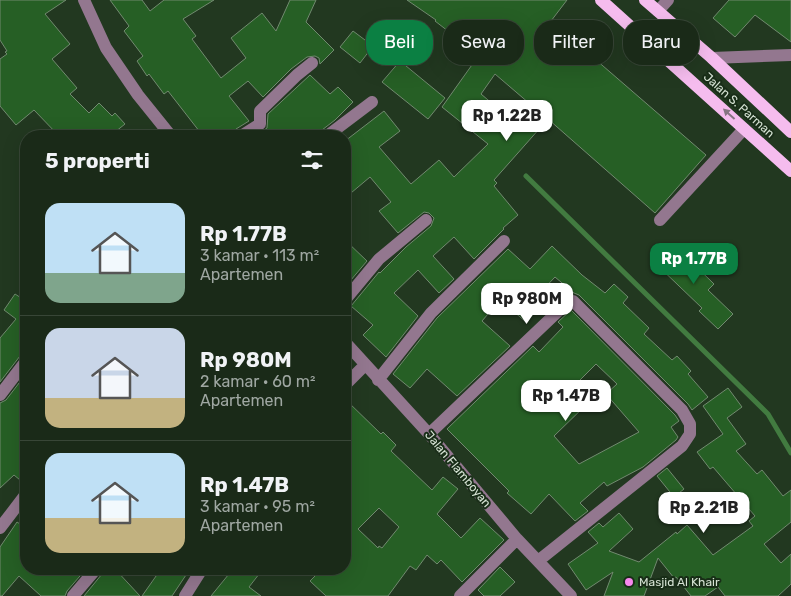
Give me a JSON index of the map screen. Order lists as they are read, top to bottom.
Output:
{
  "streets": {
    "main road": ["Jalan S. Parman"],
    "street": ["Jalan Flamboyan"]
  },
  "places": ["Masjid Al Khair"],
  "page": {
    "chip": [
      "Beli",
      "Sewa",
      "Filter",
      "Baru"
    ],
    "price": [
      "Rp 1.22B",
      "Rp 1.77B",
      "Rp 980M",
      "Rp 1.47B",
      "Rp 2.21B"
    ],
    "heading": "5 properti",
    "list": [
      {
        "name": "Rp 1.77B",
        "note": "3 kamar · 113 m² · Apartemen"
      },
      {
        "name": "Rp 980M",
        "note": "2 kamar · 60 m² · Apartemen"
      },
      {
        "name": "Rp 1.47B",
        "note": "3 kamar · 95 m² · Apartemen"
      }
    ]
  }
}
